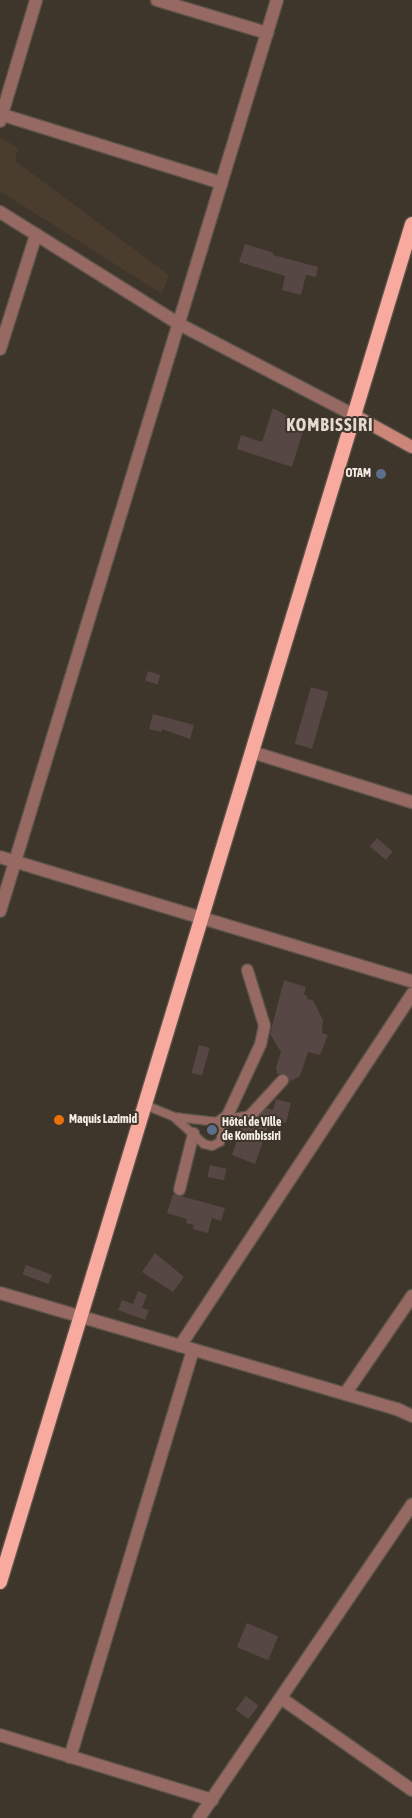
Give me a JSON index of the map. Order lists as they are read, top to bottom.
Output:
{
  "districts": ["KOMBISSIRI"],
  "places": ["OTAM", "Maquis Lazimid", "Hôtel de Ville de Kombissiri"]
}
